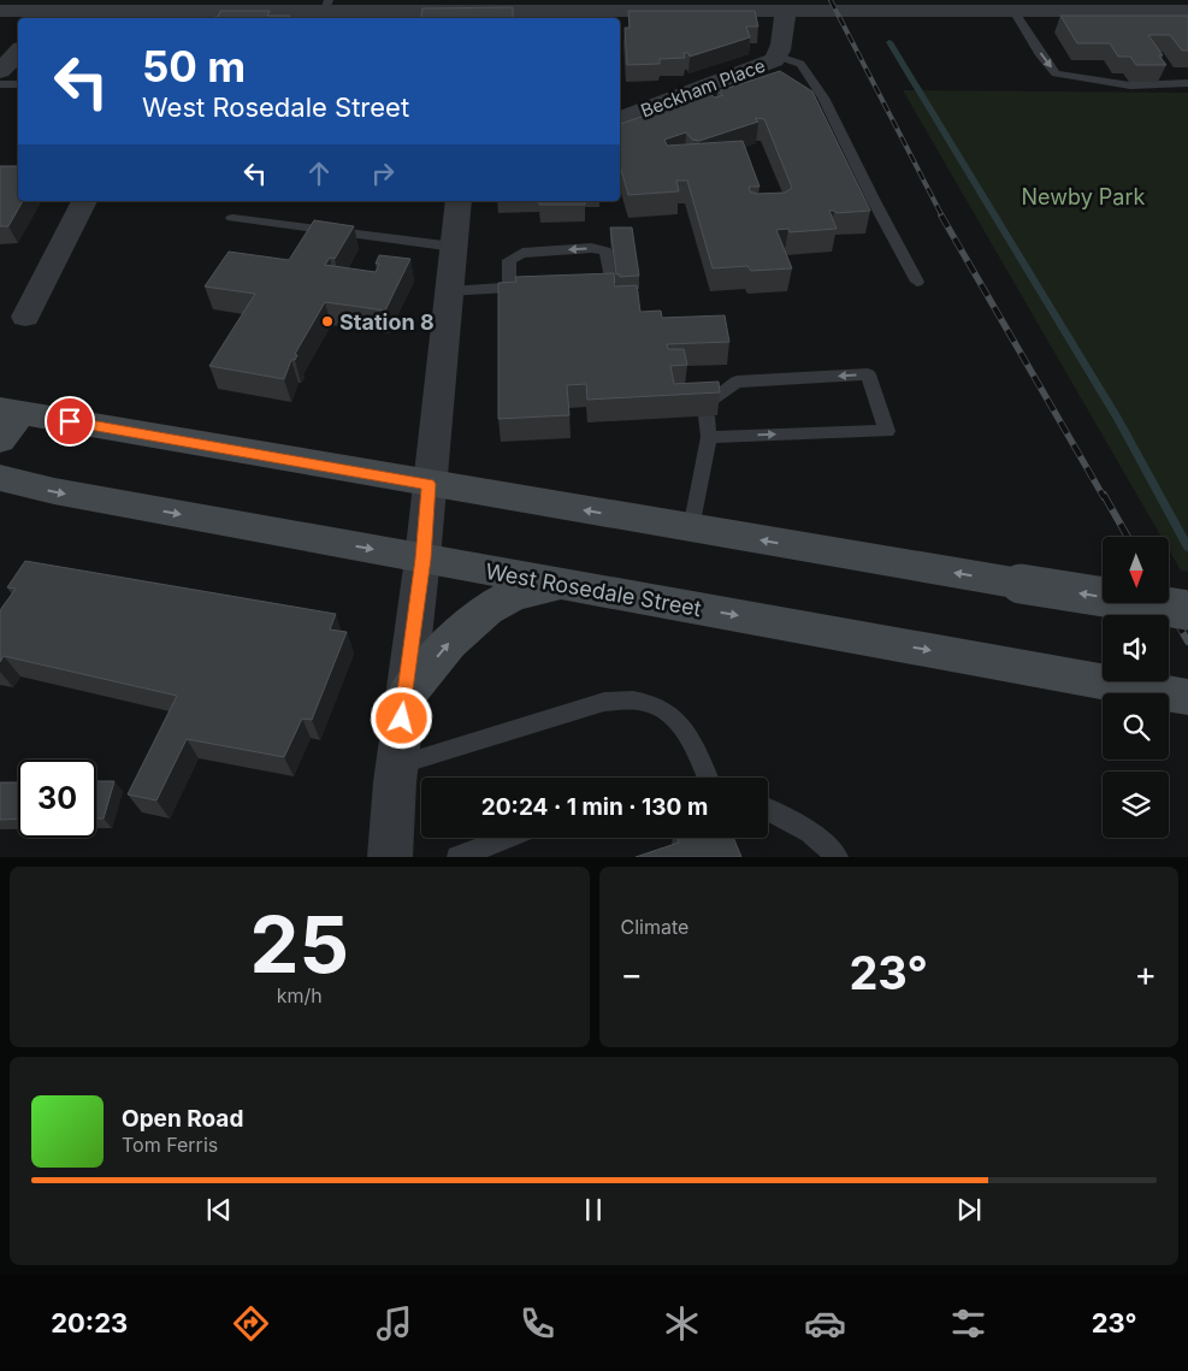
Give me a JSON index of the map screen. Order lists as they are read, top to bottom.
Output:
{
  "streets": {
    "main road": ["West Rosedale Street"],
    "street": ["Beckham Place"]
  },
  "parks": ["Newby Park"],
  "places": ["Station 8"],
  "north": "bottom",
  "page": {
    "turn": ["50 m", "West Rosedale Street"],
    "limit": "30",
    "trip": "20:24 · 1 min · 130 m",
    "tile": [
      ["25", "km/h"],
      "Climate"
    ],
    "heat": ["−", "23°", "+"],
    "song": ["Open Road", "Tom Ferris"],
    "tabs": ["20:23", "23°"]
  }
}
